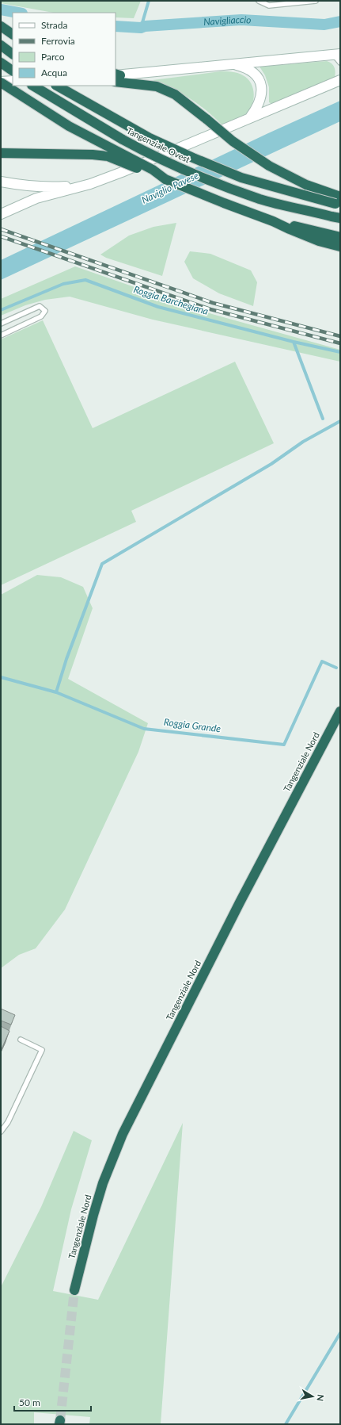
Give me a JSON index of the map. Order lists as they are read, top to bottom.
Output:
{
  "streets": {
    "highway": ["Tangenziale Ovest", "Tangenziale Nord"]
  },
  "water": [
    "Navigliaccio",
    "Naviglio Pavese",
    "Roggia Barchegiana",
    "Roggia Grande"
  ],
  "legend": [
    "Strada",
    "Ferrovia",
    "Parco",
    "Acqua"
  ],
  "scale_bar": "50 m",
  "north": "right"
}
